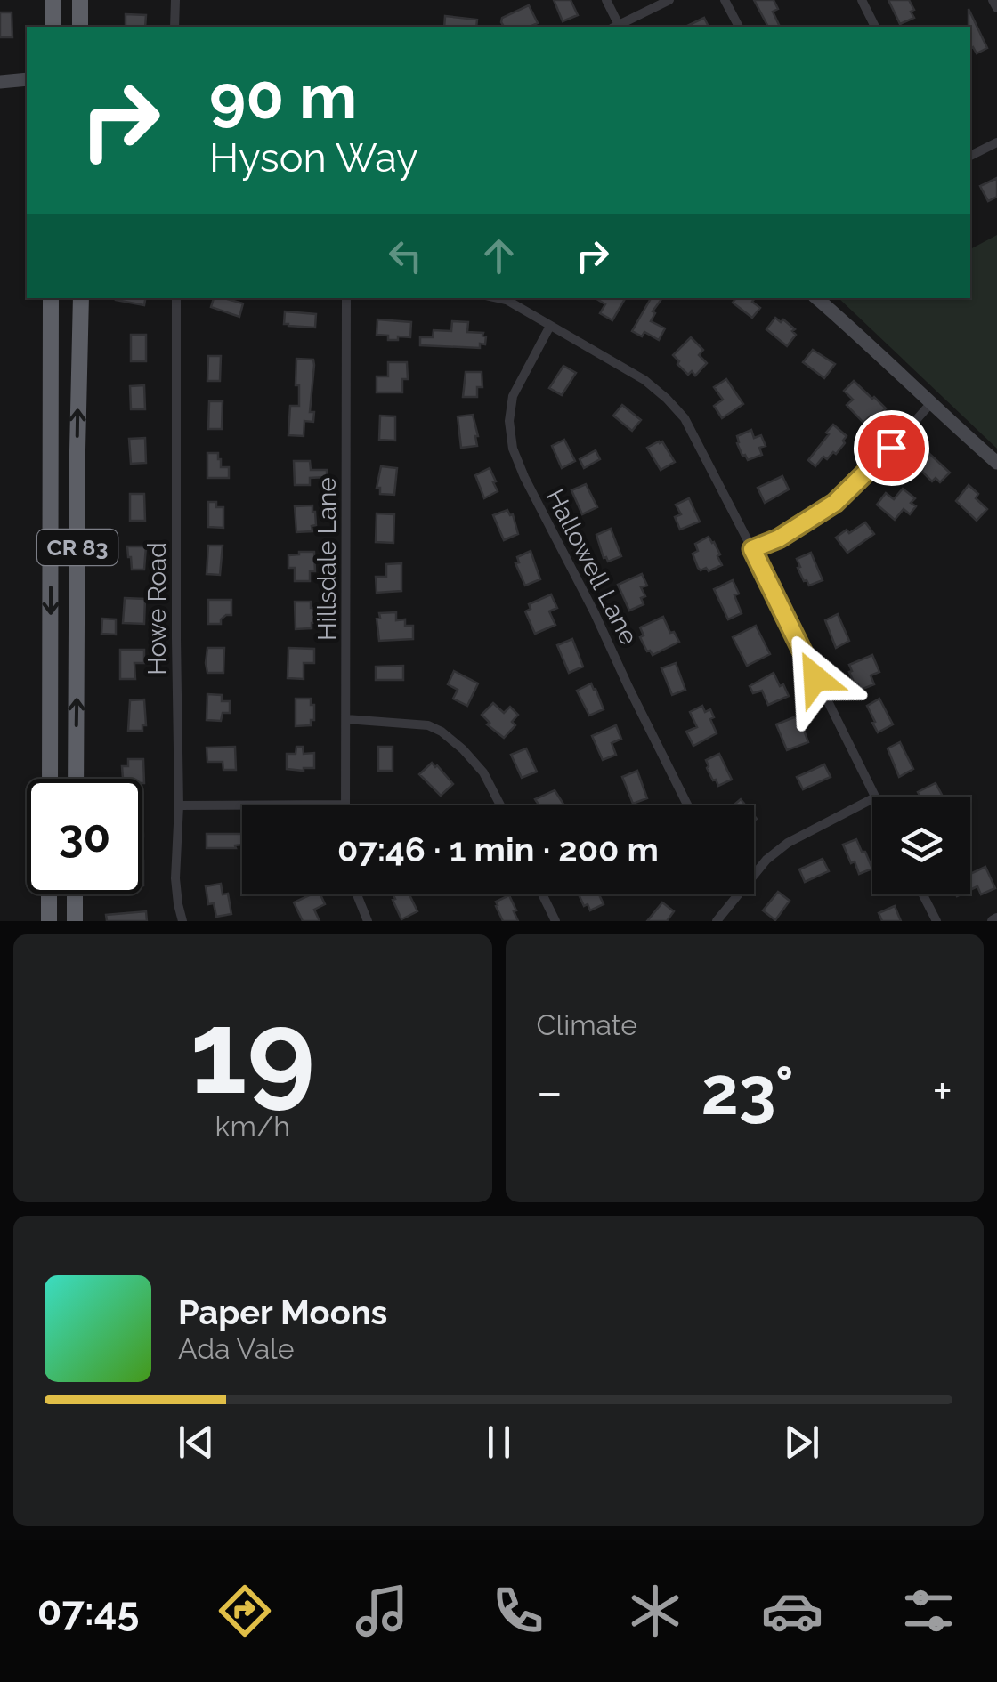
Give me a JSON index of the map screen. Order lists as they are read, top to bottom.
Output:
{
  "streets": {
    "highway": ["CR 83"],
    "street": ["Hillsdale Lane", "Hallowell Lane", "Howe Road"]
  },
  "page": {
    "turn": ["90 m", "Hyson Way"],
    "limit": "30",
    "trip": "07:46 · 1 min · 200 m",
    "tile": [
      ["19", "km/h"],
      "Climate"
    ],
    "heat": ["−", "23°", "+"],
    "song": ["Paper Moons", "Ada Vale"],
    "tabs": "07:45"
  }
}
